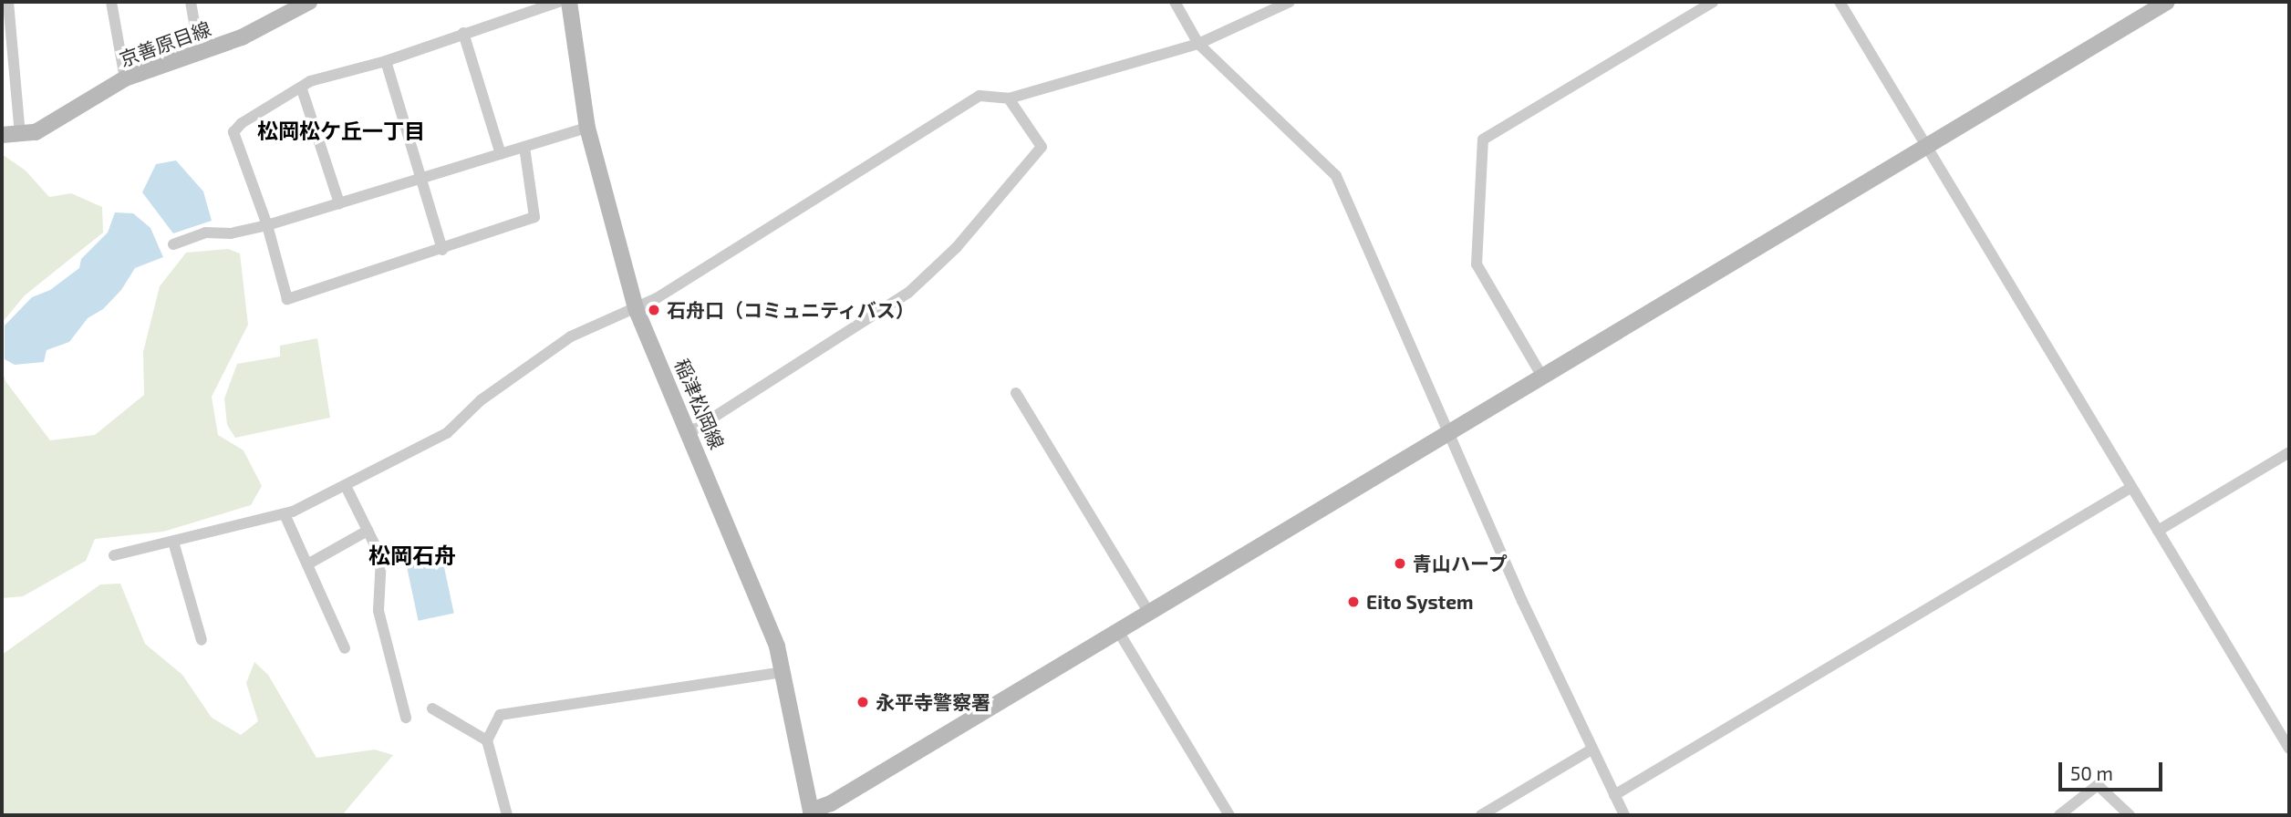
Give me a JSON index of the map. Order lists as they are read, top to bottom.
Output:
{
  "streets": {
    "street": ["京善原目線", "稲津松岡線"]
  },
  "districts": ["松岡松ケ丘一丁目", "松岡石舟"],
  "places": [
    "石舟口（コミュニティバス）",
    "青山ハープ",
    "Eito System",
    "永平寺警察署"
  ],
  "scale_bar": "50 m"
}
